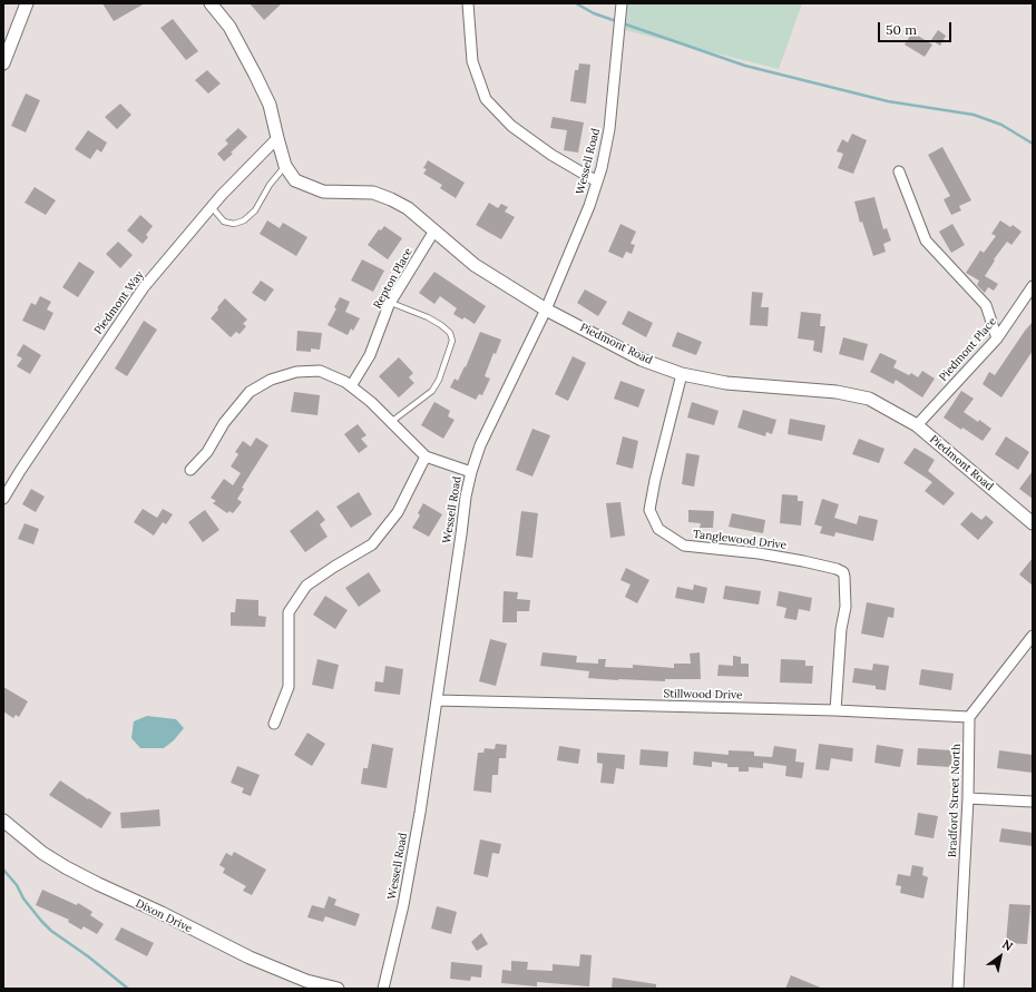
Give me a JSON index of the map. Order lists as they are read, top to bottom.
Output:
{
  "streets": {
    "street": [
      "Wessell Road",
      "Repton Place",
      "Piedmont Way",
      "Piedmont Road",
      "Piedmont Place",
      "Tanglewood Drive",
      "Stillwood Drive",
      "Bradford Street North",
      "Dixon Drive"
    ]
  },
  "crossings": [
    ["Wessell Road", "Piedmont Road"],
    ["Wessell Road", "Stillwood Drive"],
    ["Repton Place", "Piedmont Road"],
    ["Piedmont Way", "Piedmont Road"],
    ["Piedmont Road", "Piedmont Place"],
    ["Piedmont Road", "Tanglewood Drive"],
    ["Tanglewood Drive", "Stillwood Drive"],
    ["Stillwood Drive", "Bradford Street North"]
  ],
  "scale_bar": "50 m",
  "north": "top right"
}
